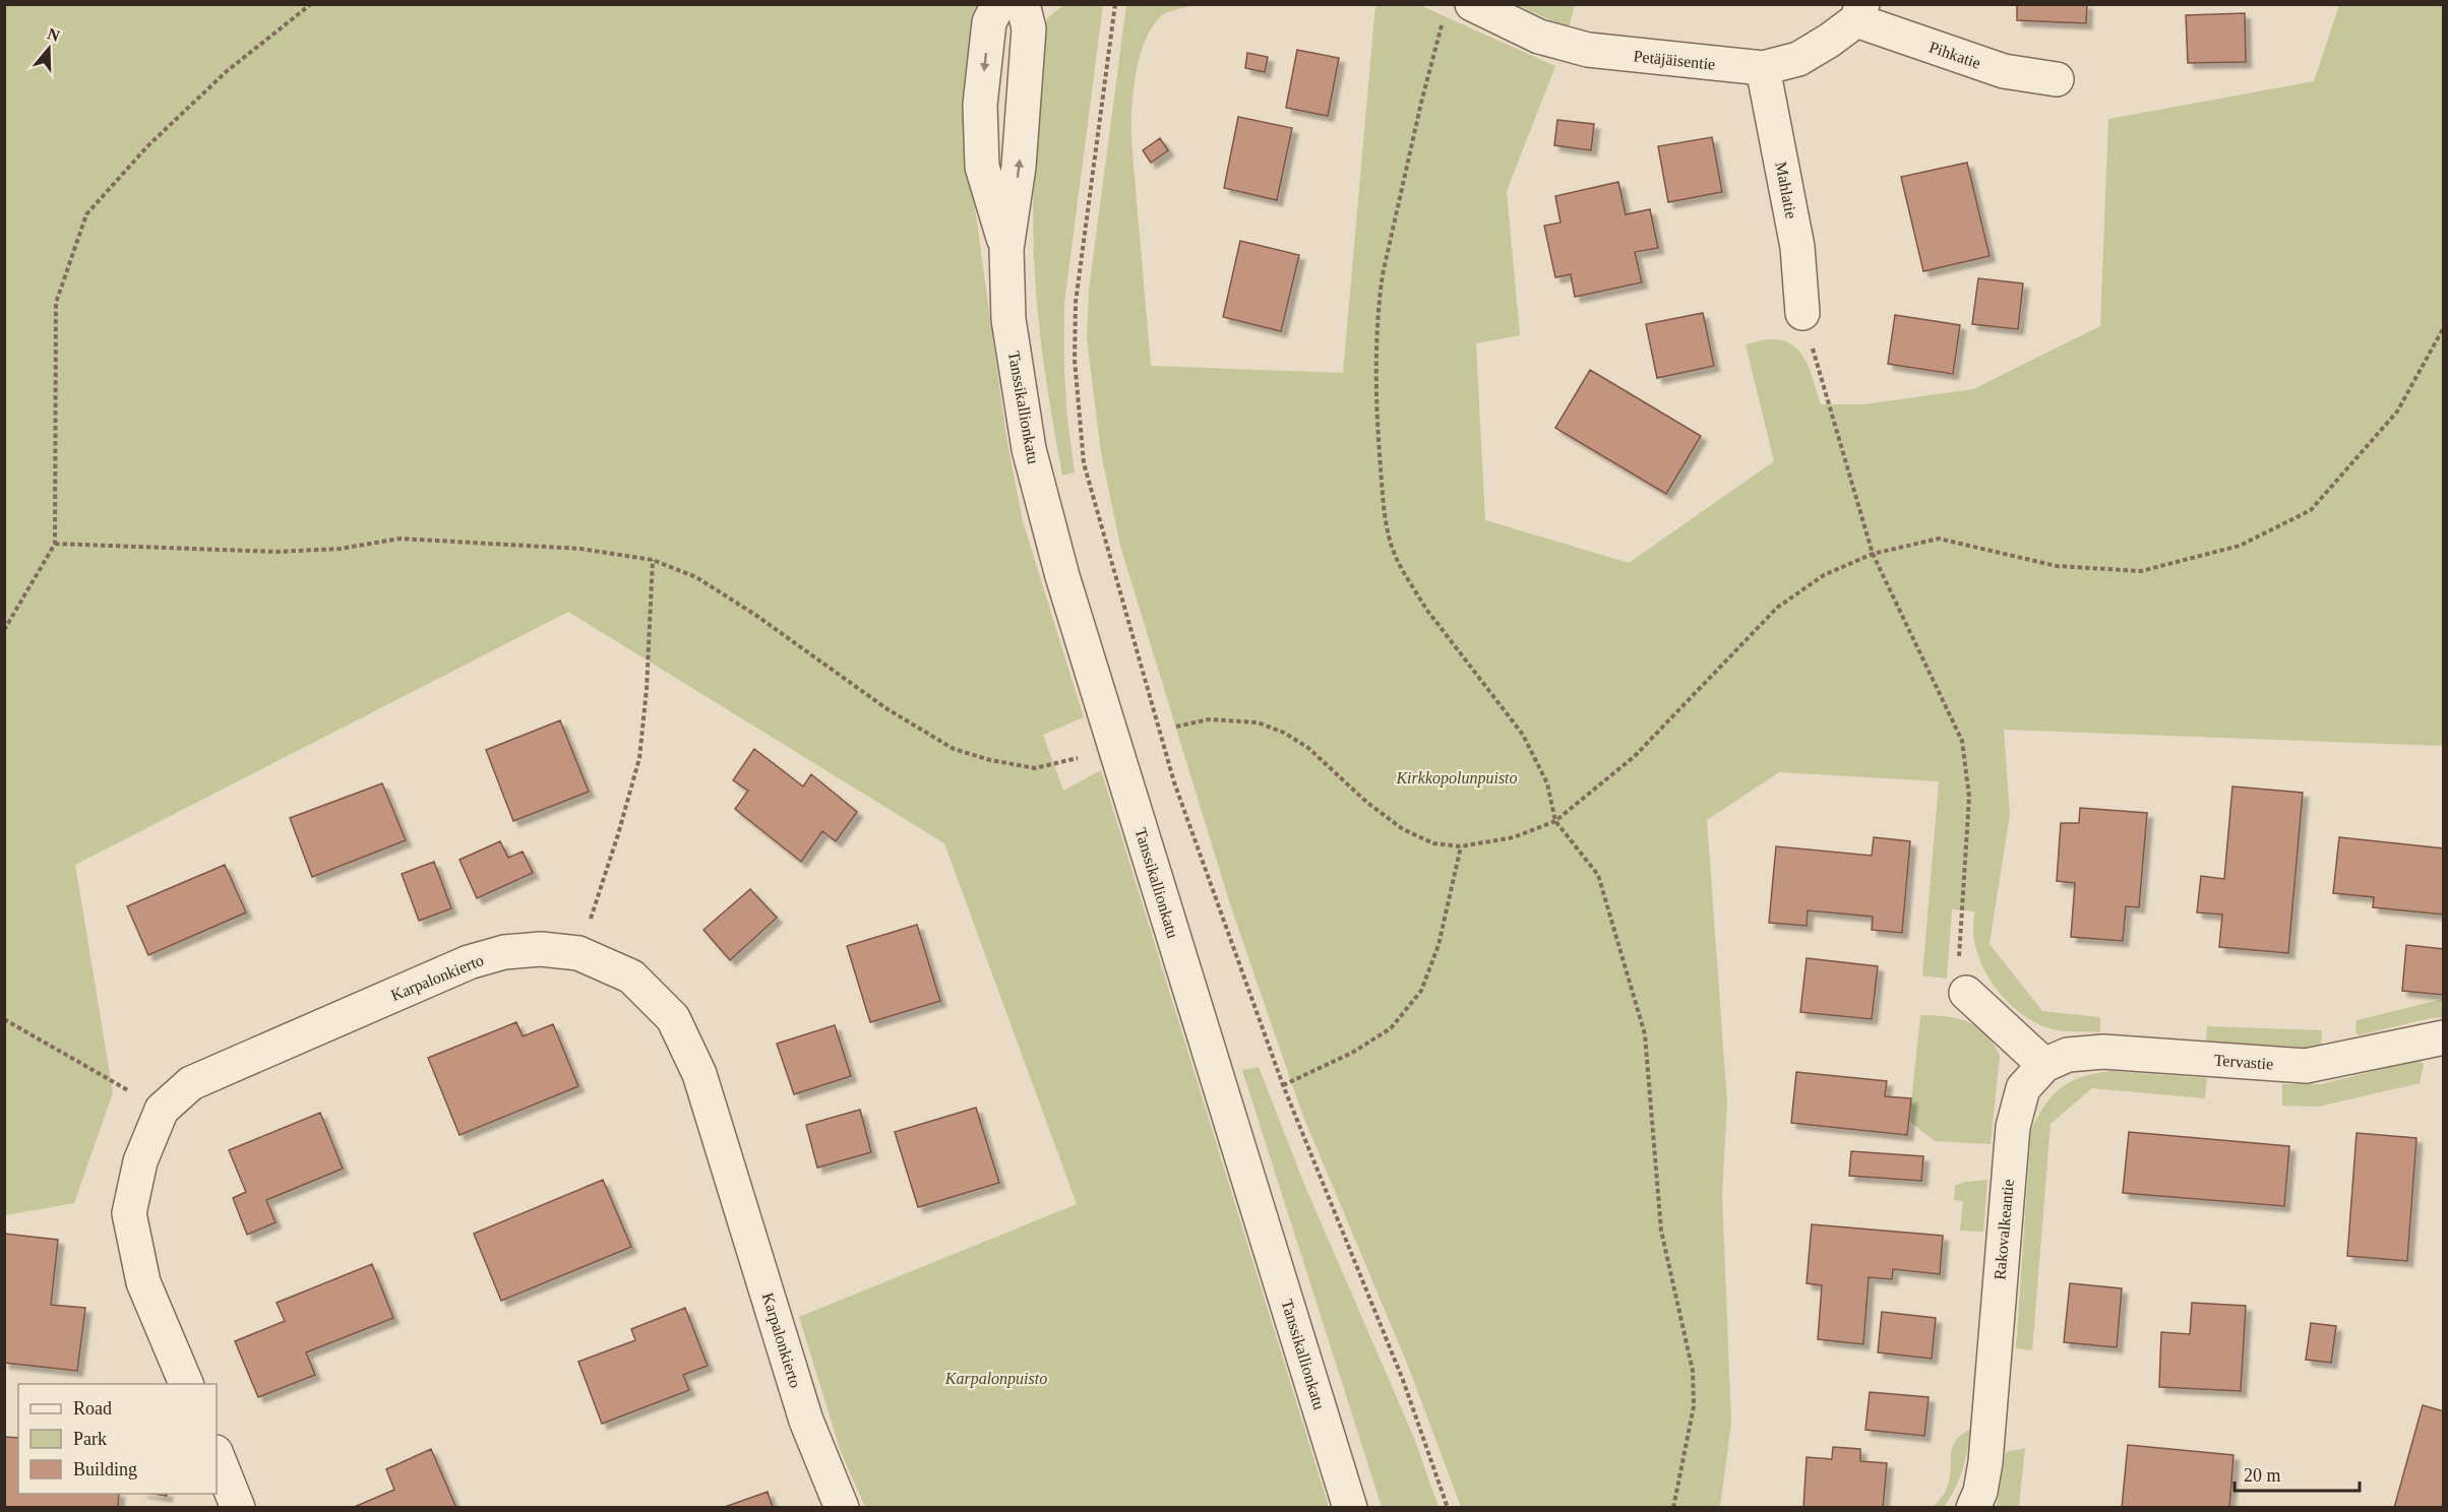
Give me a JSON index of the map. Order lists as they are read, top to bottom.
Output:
{
  "streets": {
    "street": [
      "Pihkatie",
      "Petäjäisentie",
      "Mahlatie",
      "Tanssikallionkatu",
      "Karpalonkierto",
      "Tervastie",
      "Rakovalkeantie"
    ]
  },
  "crossings": [
    ["Pihkatie", "Petäjäisentie"],
    ["Petäjäisentie", "Mahlatie"],
    ["Tervastie", "Rakovalkeantie"]
  ],
  "parks": ["Kirkkopolunpuisto", "Karpalonpuisto"],
  "legend": ["Road", "Park", "Building"],
  "scale_bar": "20 m",
  "north": "top"
}
